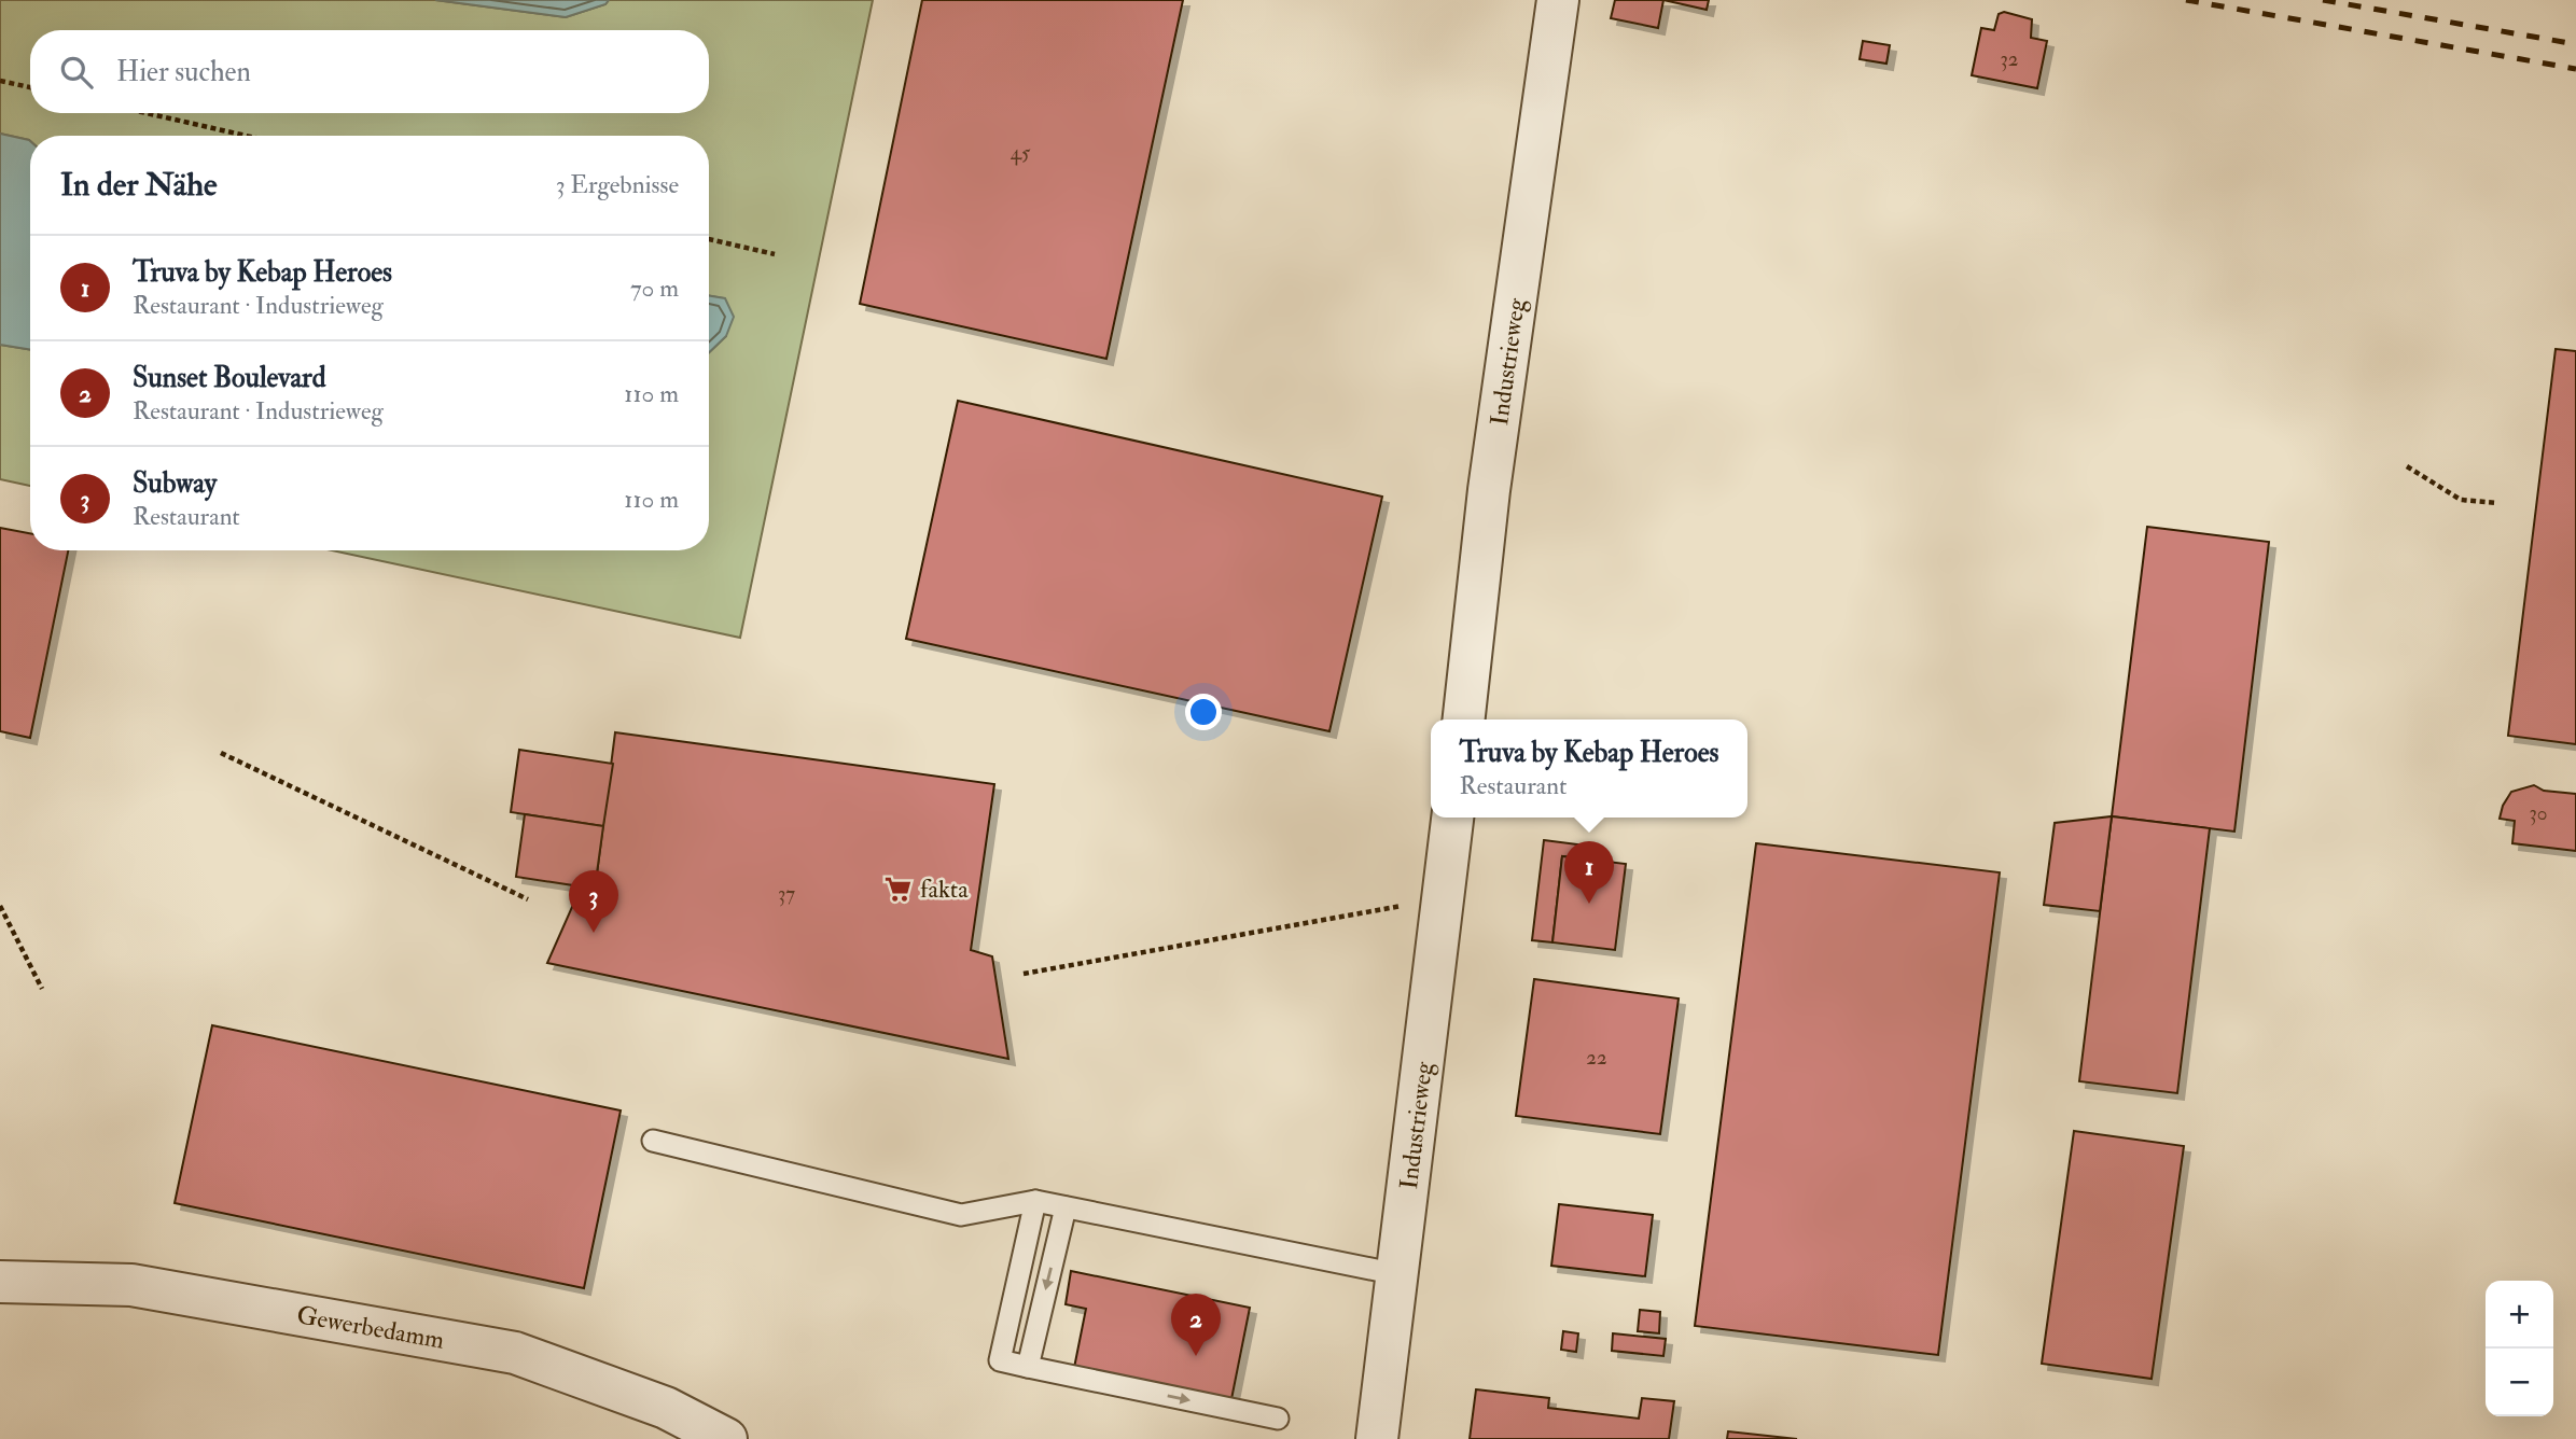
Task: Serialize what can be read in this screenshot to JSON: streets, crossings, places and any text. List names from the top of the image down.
{
  "streets": {
    "street": ["Industrieweg", "Gewerbedamm"]
  },
  "places": {
    "supermarket": ["fakta"]
  },
  "house_numbers": [
    "32",
    "45",
    "30",
    "37",
    "22"
  ],
  "page": {
    "search": "Hier suchen",
    "heading": ["In der Nähe", "3 Ergebnisse"],
    "list": [
      {
        "mark": "1",
        "name": "Truva by Kebap Heroes",
        "note": "Restaurant · Industrieweg",
        "value": "70 m"
      },
      {
        "mark": "2",
        "name": "Sunset Boulevard",
        "note": "Restaurant · Industrieweg",
        "value": "110 m"
      },
      {
        "mark": "3",
        "name": "Subway",
        "note": "Restaurant",
        "value": "110 m"
      }
    ],
    "popup": ["Truva by Kebap Heroes", "Restaurant"],
    "pins": ["1", "3", "2"],
    "map_buttons": ["+", "−"]
  }
}
